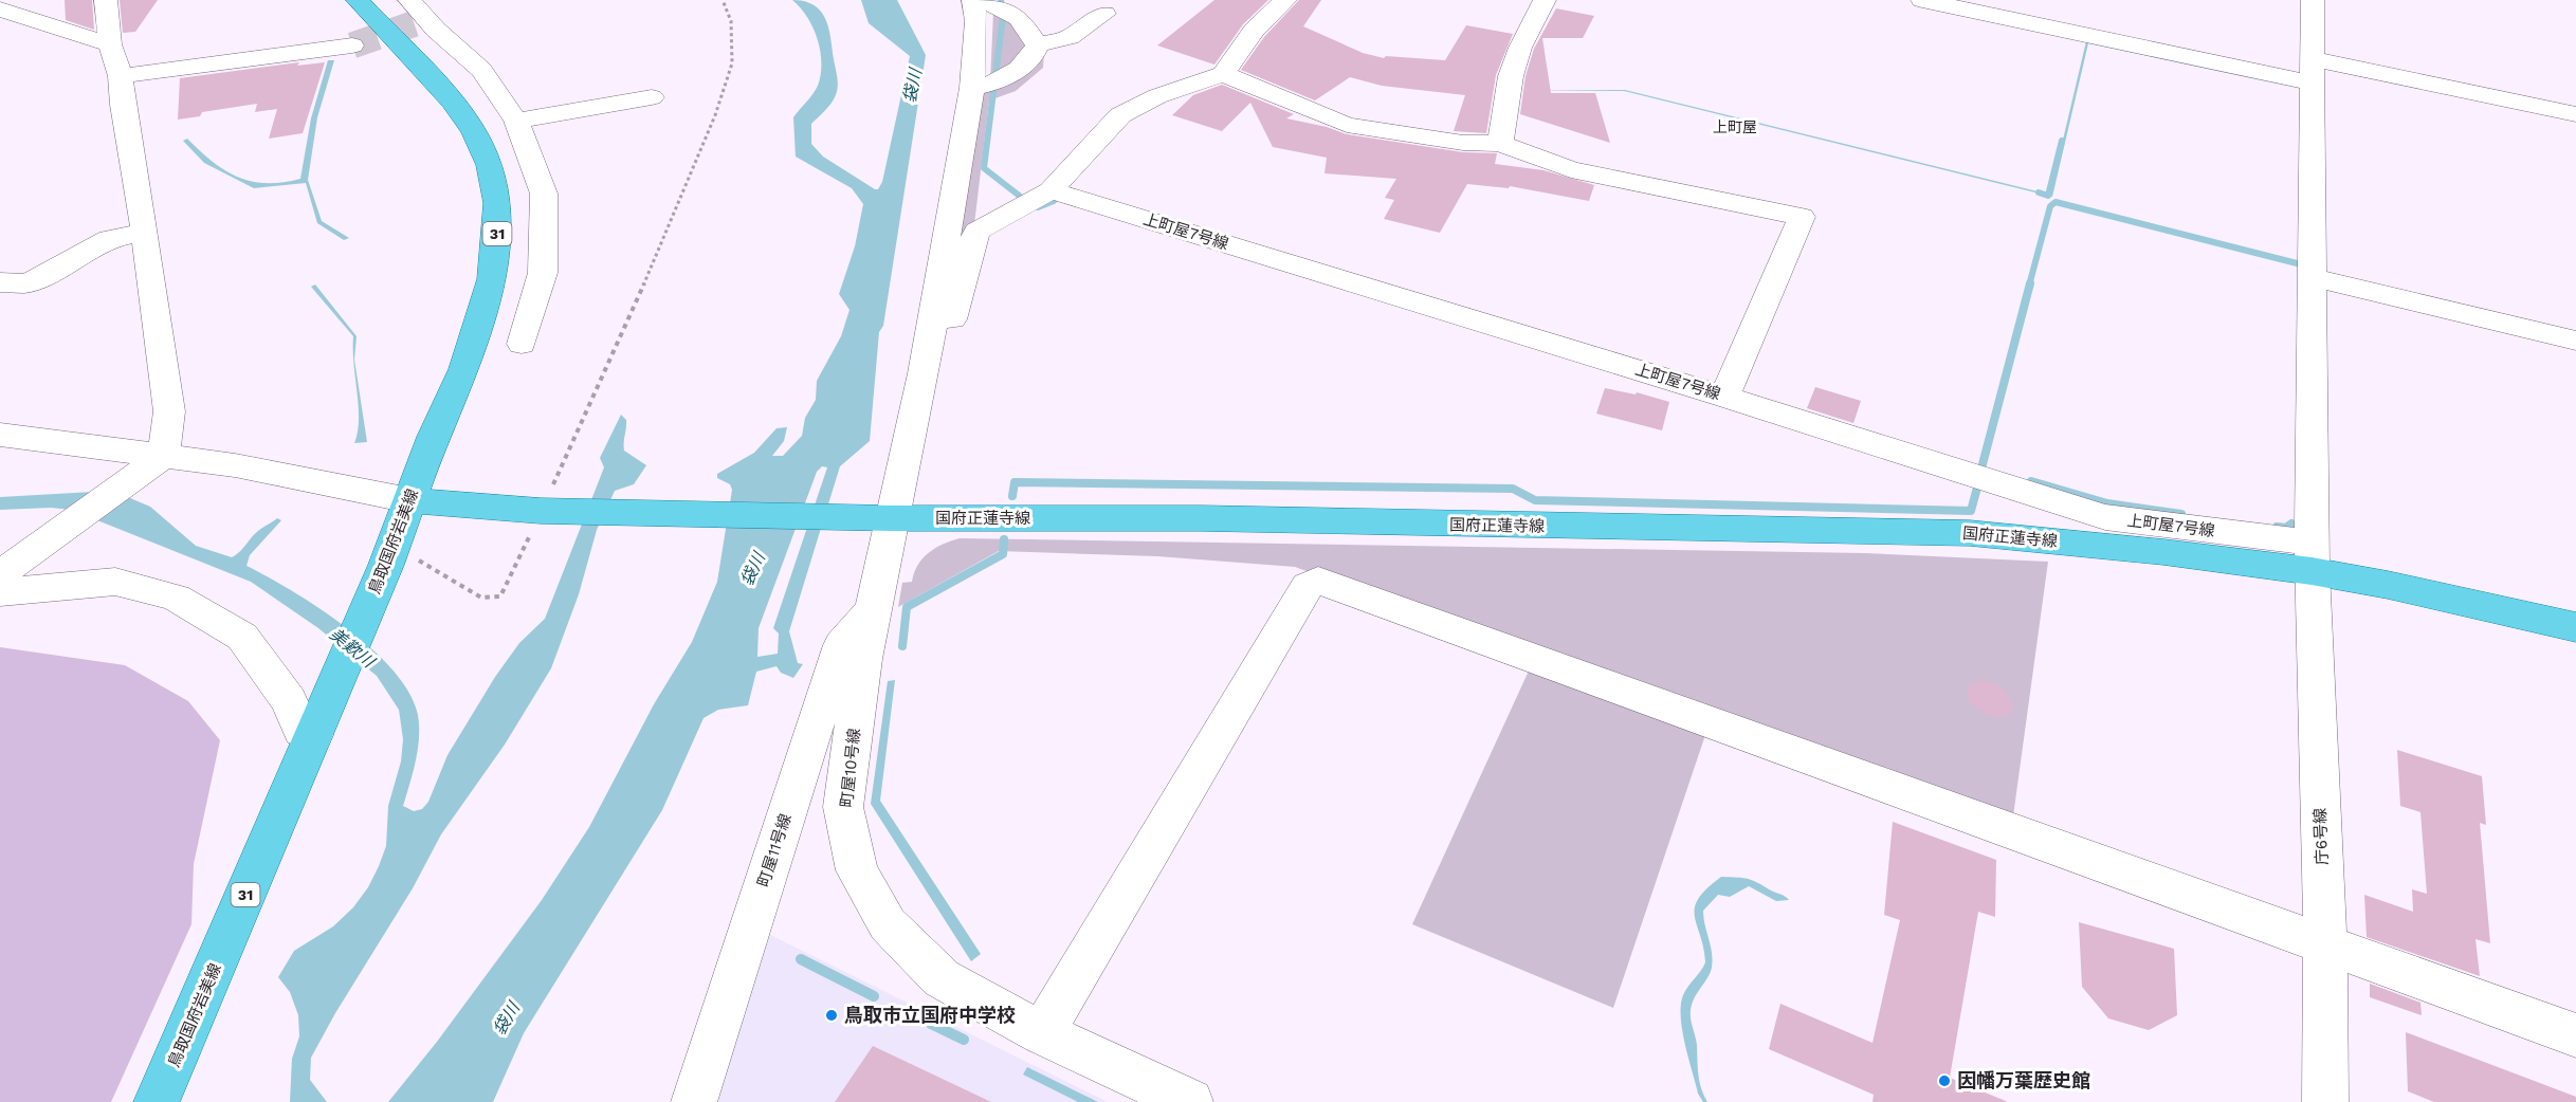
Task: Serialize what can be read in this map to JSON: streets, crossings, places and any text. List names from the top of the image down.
{
  "streets": {
    "main road": ["31", "国府正蓮寺線", "鳥取国府岩美線"],
    "street": [
      "上町屋7号線",
      "町屋10号線",
      "庁6号線",
      "町屋11号線"
    ]
  },
  "crossings": [
    ["上町屋7号線", "国府正蓮寺線"],
    ["上町屋7号線", "庁6号線"],
    ["国府正蓮寺線", "鳥取国府岩美線"],
    ["国府正蓮寺線", "町屋10号線"],
    ["国府正蓮寺線", "庁6号線"],
    ["町屋10号線", "町屋11号線"]
  ],
  "districts": ["上町屋"],
  "water": ["袋川", "美歎川"],
  "places": ["鳥取市立国府中学校", "因幡万葉歴史館"]
}
